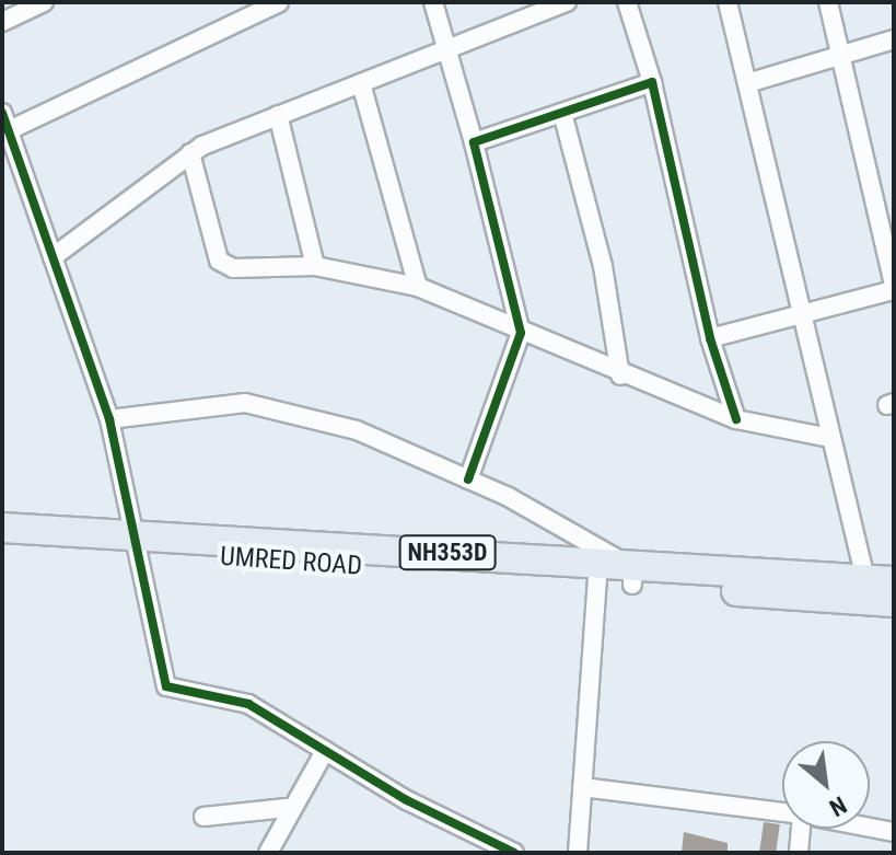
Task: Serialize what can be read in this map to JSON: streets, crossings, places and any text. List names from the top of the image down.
{
  "streets": {
    "highway": ["NH353D"]
  },
  "north": "bottom right"
}
